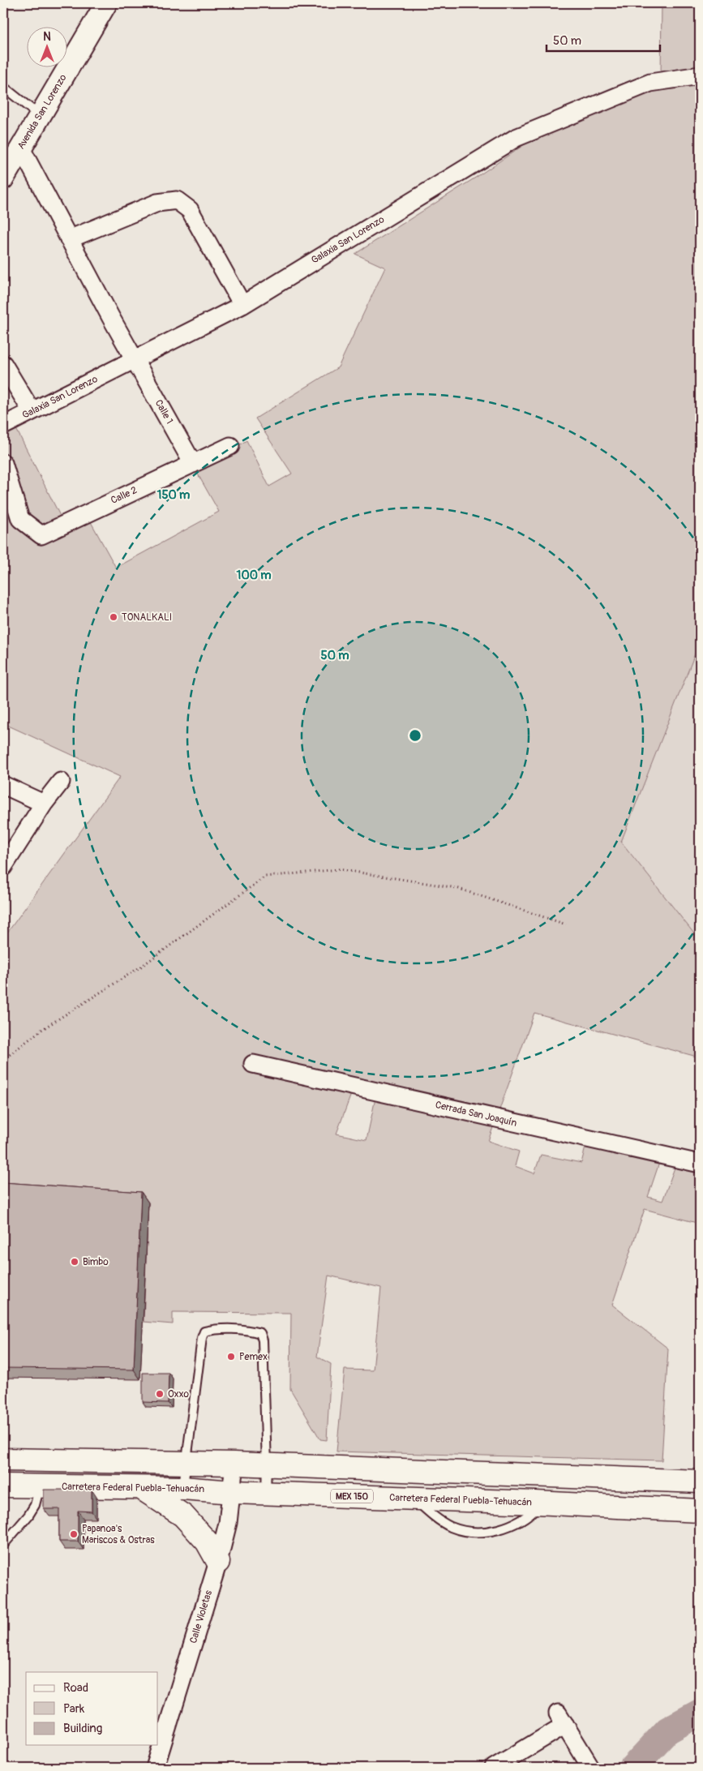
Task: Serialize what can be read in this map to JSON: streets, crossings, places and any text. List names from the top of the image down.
{
  "streets": {
    "main road": ["Carretera Federal Puebla-Tehuacán", "MEX 150"],
    "street": [
      "Avenida San Lorenzo",
      "Galaxia San Lorenzo",
      "Calle 1",
      "Calle 2",
      "Cerrada San Joaquín",
      "Calle Violetas"
    ]
  },
  "crossings": [
    ["Avenida San Lorenzo", "Calle 1"],
    ["Galaxia San Lorenzo", "Calle 1"],
    ["Calle 1", "Calle 2"],
    ["Carretera Federal Puebla-Tehuacán", "Calle Violetas"]
  ],
  "places": [
    "TONALKALI",
    "Bimbo",
    "Pemex",
    "Oxxo",
    "Papanoa's Mariscos & Ostras"
  ],
  "legend": ["Road", "Park", "Building"],
  "scale_bar": "50 m",
  "north": "top",
  "rings": ["150 m", "100 m", "50 m"]
}
